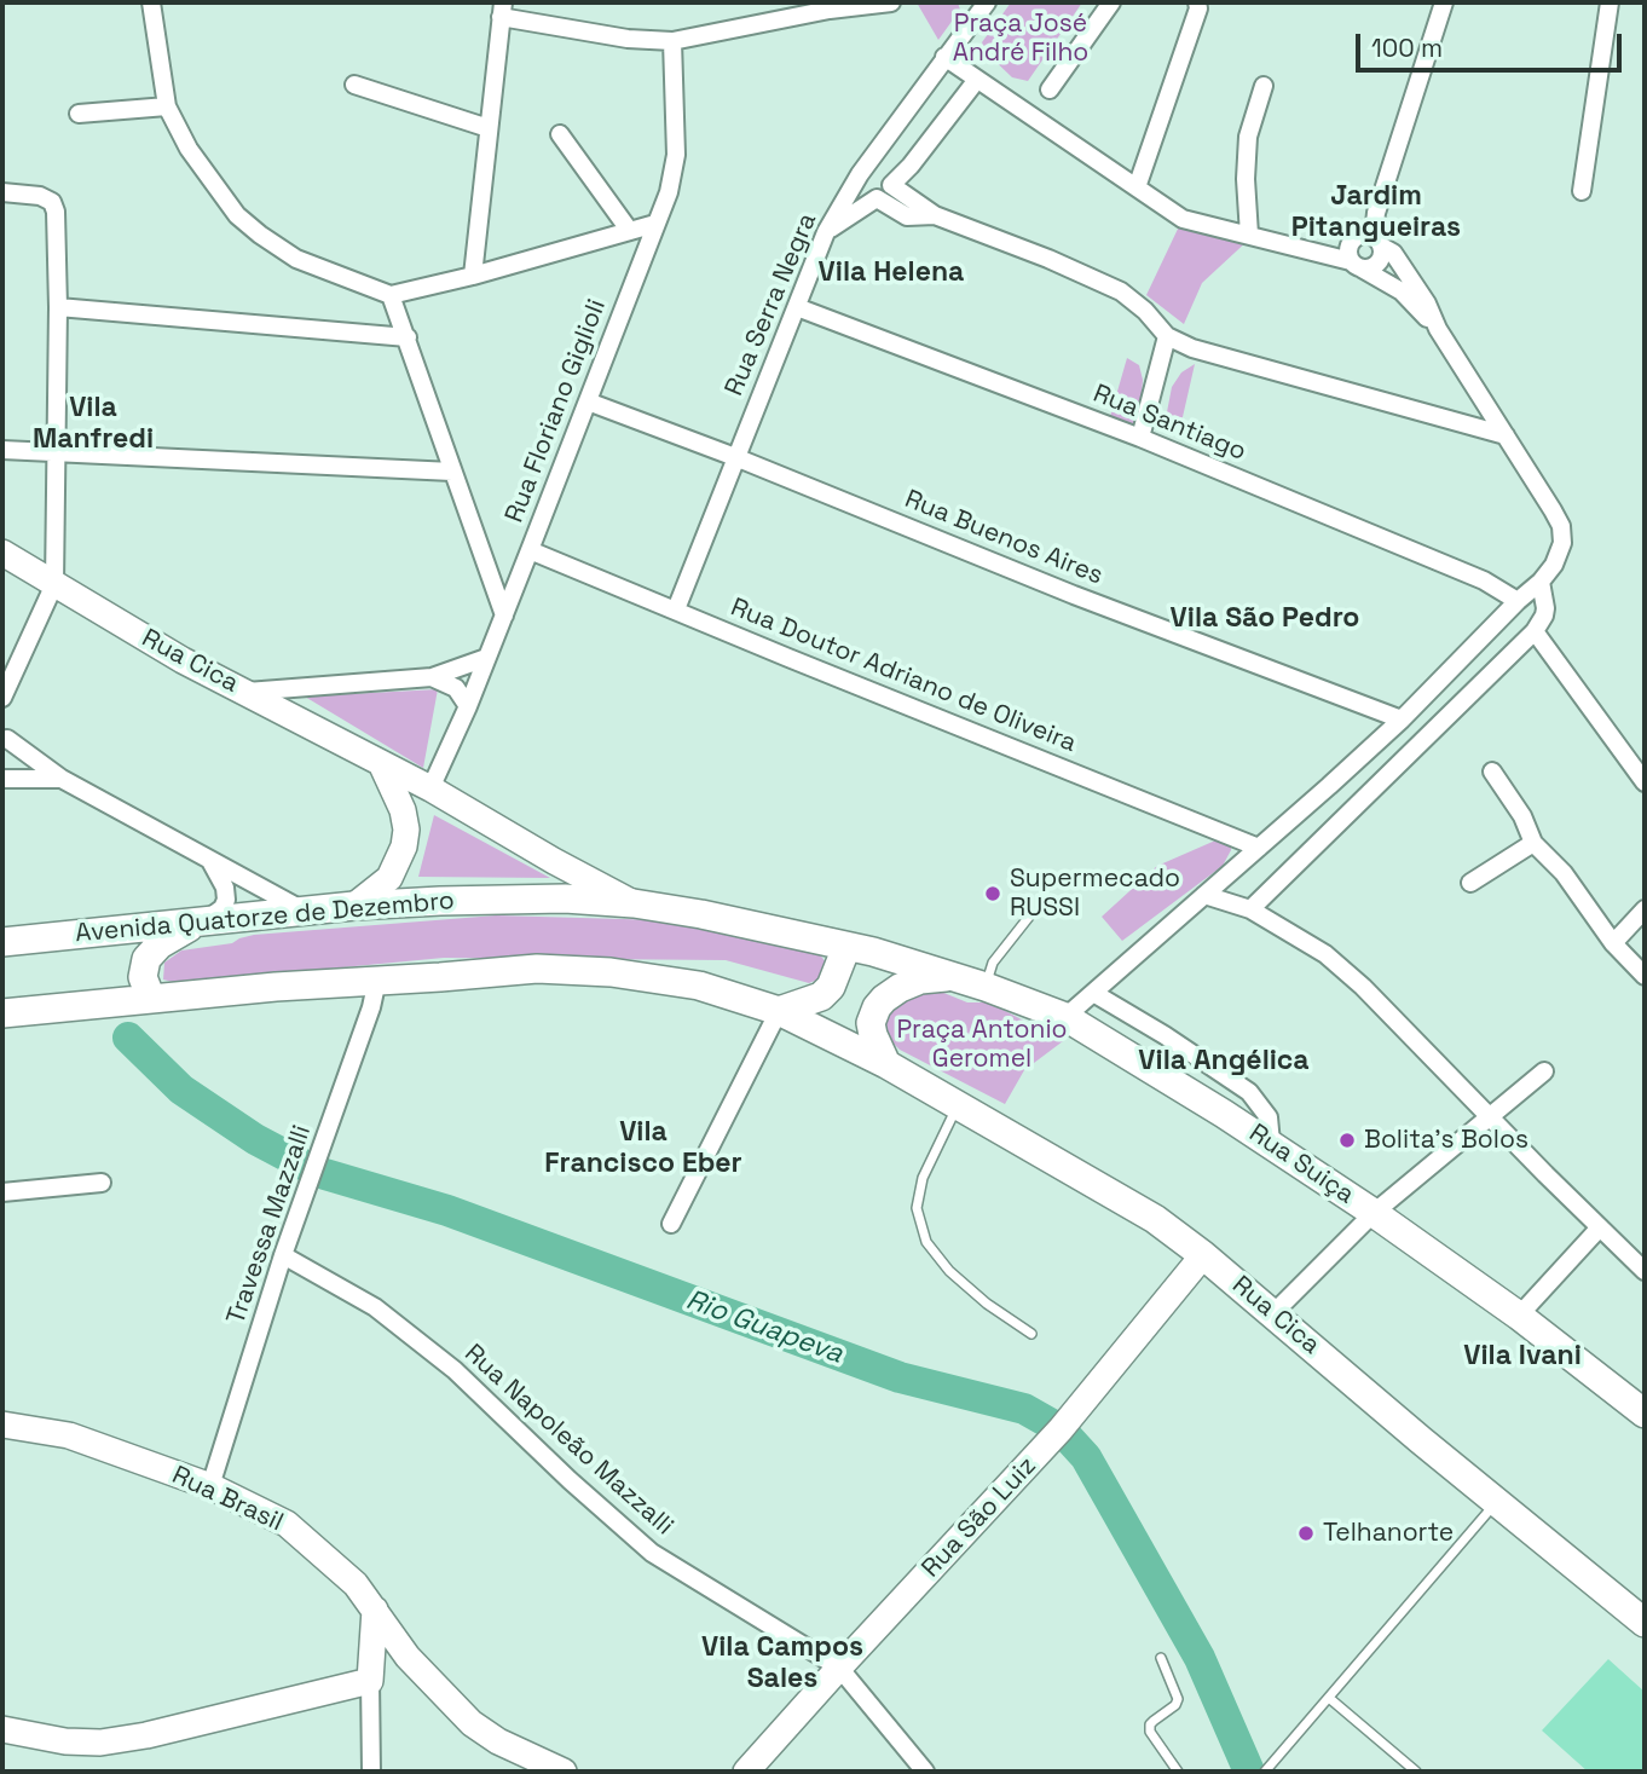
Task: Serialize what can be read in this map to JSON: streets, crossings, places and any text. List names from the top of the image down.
{
  "streets": {
    "main road": [
      "Rua Cica",
      "Avenida Quatorze de Dezembro",
      "Rua Suiça",
      "Rua Brasil",
      "Rua São Luiz"
    ],
    "street": [
      "Rua Serra Negra",
      "Rua Floriano Giglioli",
      "Rua Santiago",
      "Rua Buenos Aires",
      "Rua Doutor Adriano de Oliveira",
      "Travessa Mazzalli",
      "Rua Napoleão Mazzalli"
    ]
  },
  "crossings": [
    ["Rua Serra Negra", "Rua Santiago"],
    ["Rua Serra Negra", "Rua Buenos Aires"],
    ["Rua Serra Negra", "Rua Doutor Adriano de Oliveira"],
    ["Rua Floriano Giglioli", "Rua Buenos Aires"],
    ["Rua Floriano Giglioli", "Rua Cica"],
    ["Rua Floriano Giglioli", "Rua Doutor Adriano de Oliveira"],
    ["Rua Cica", "Avenida Quatorze de Dezembro"],
    ["Rua Cica", "Rua São Luiz"],
    ["Avenida Quatorze de Dezembro", "Rua Suiça"],
    ["Travessa Mazzalli", "Rua Napoleão Mazzalli"],
    ["Travessa Mazzalli", "Rua Brasil"],
    ["Rua Napoleão Mazzalli", "Rua São Luiz"]
  ],
  "districts": [
    "Jardim Pitangueiras",
    "Vila Helena",
    "Vila Manfredi",
    "Vila São Pedro",
    "Vila Angélica",
    "Vila Francisco Eber",
    "Vila Ivani",
    "Vila Campos Sales"
  ],
  "water": ["Rio Guapeva"],
  "parks": ["Praça José André Filho", "Praça Antonio Geromel"],
  "places": ["Supermecado RUSSI", "Bolita's Bolos", "Telhanorte"],
  "scale_bar": "100 m"
}
